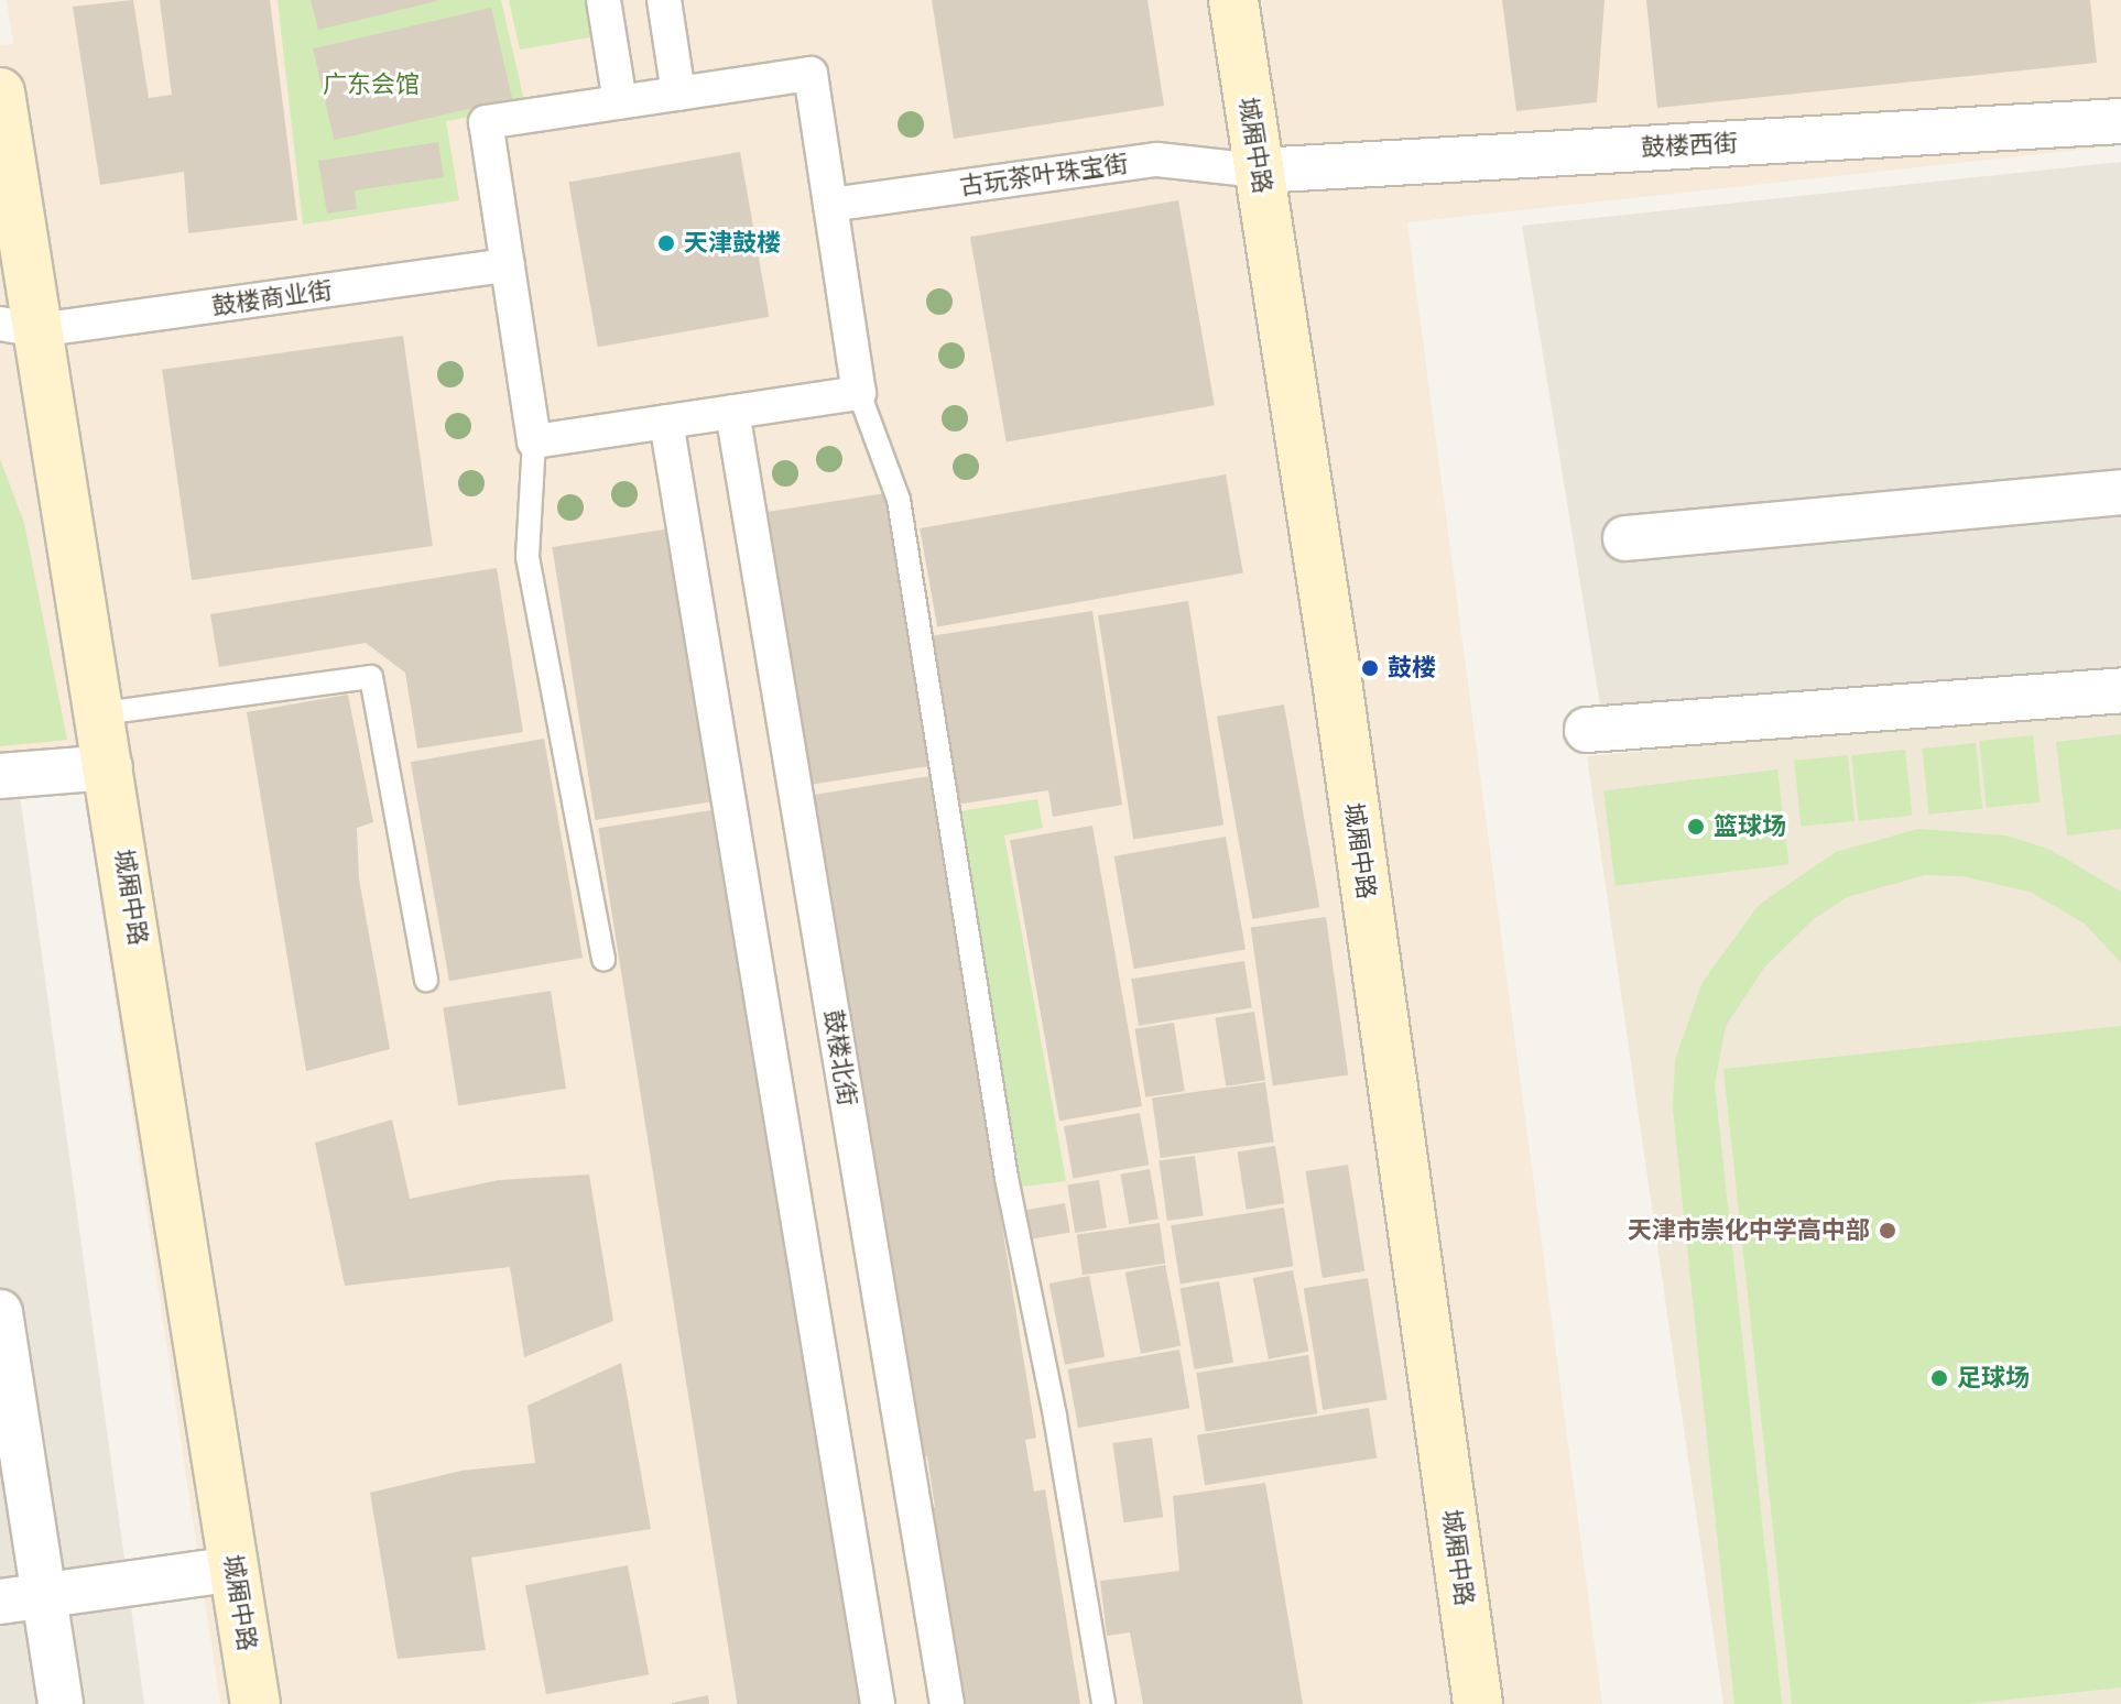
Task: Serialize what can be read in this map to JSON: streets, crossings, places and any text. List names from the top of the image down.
{
  "streets": {
    "main road": ["城厢中路"],
    "street": [
      "鼓楼西街",
      "古玩茶叶珠宝街",
      "鼓楼商业街",
      "鼓楼北街"
    ]
  },
  "crossings": [
    ["城厢中路", "鼓楼西街"],
    ["城厢中路", "古玩茶叶珠宝街"],
    ["城厢中路", "鼓楼商业街"],
    ["鼓楼西街", "古玩茶叶珠宝街"]
  ],
  "parks": ["广东会馆"],
  "places": [
    "天津鼓楼",
    "鼓楼",
    "篮球场",
    "天津市崇化中学高中部",
    "足球场"
  ]
}
